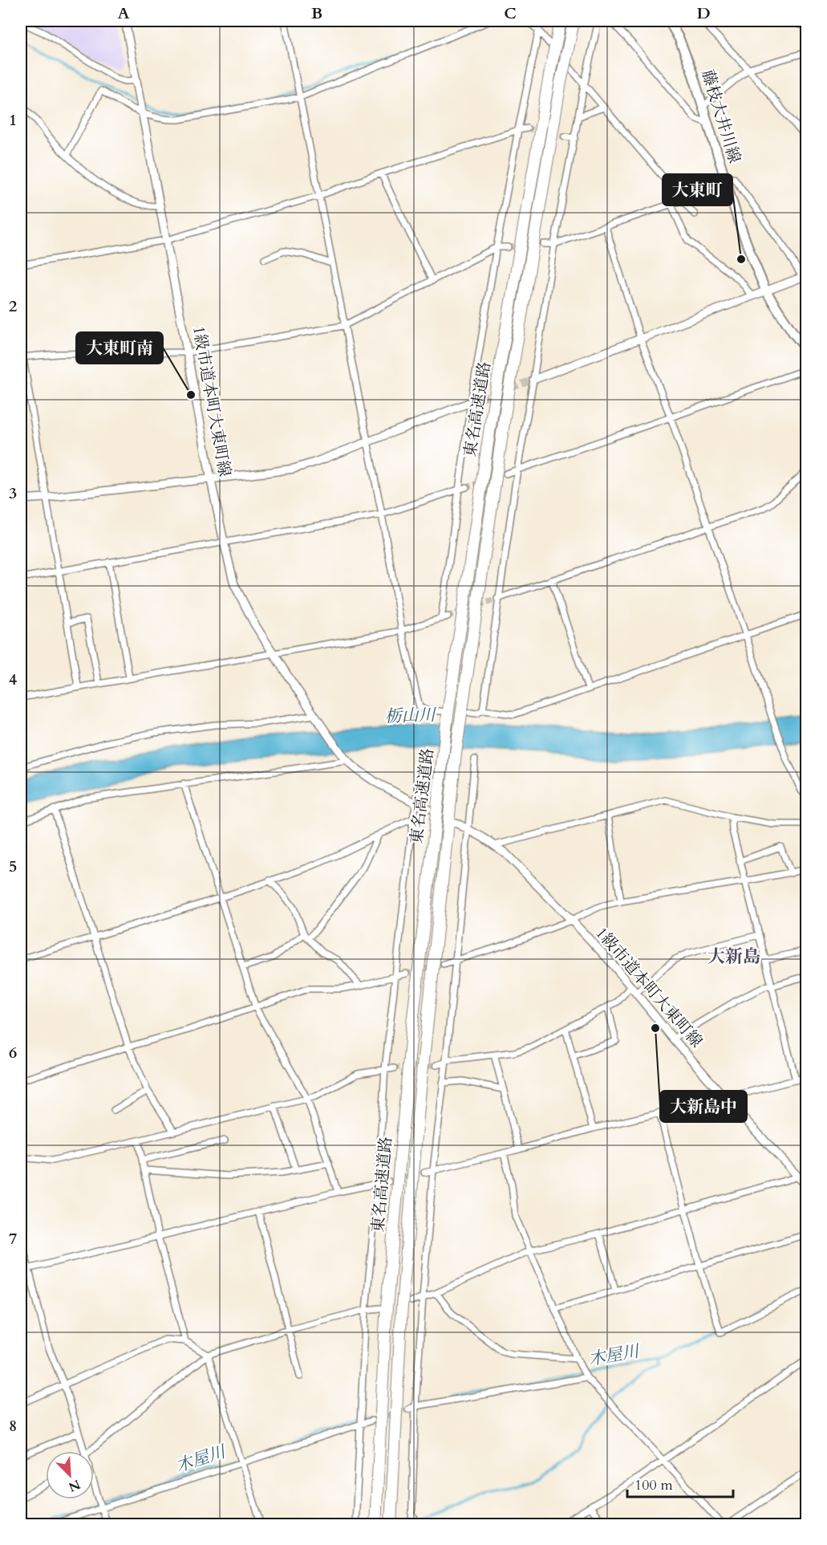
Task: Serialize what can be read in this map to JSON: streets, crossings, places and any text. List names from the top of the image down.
{
  "streets": {
    "highway": ["東名高速道路"],
    "main road": ["藤枝大井川線"],
    "street": ["1級市道本町大東町線"]
  },
  "districts": ["大新島"],
  "water": ["栃山川", "木屋川"],
  "places": ["大東町", "大東町南", "大新島中"],
  "scale_bar": "100 m",
  "north": "bottom right",
  "grid": {
    "columns": [
      "A",
      "B",
      "C",
      "D"
    ],
    "rows": [
      "1",
      "2",
      "3",
      "4",
      "5",
      "6",
      "7",
      "8"
    ]
  }
}
